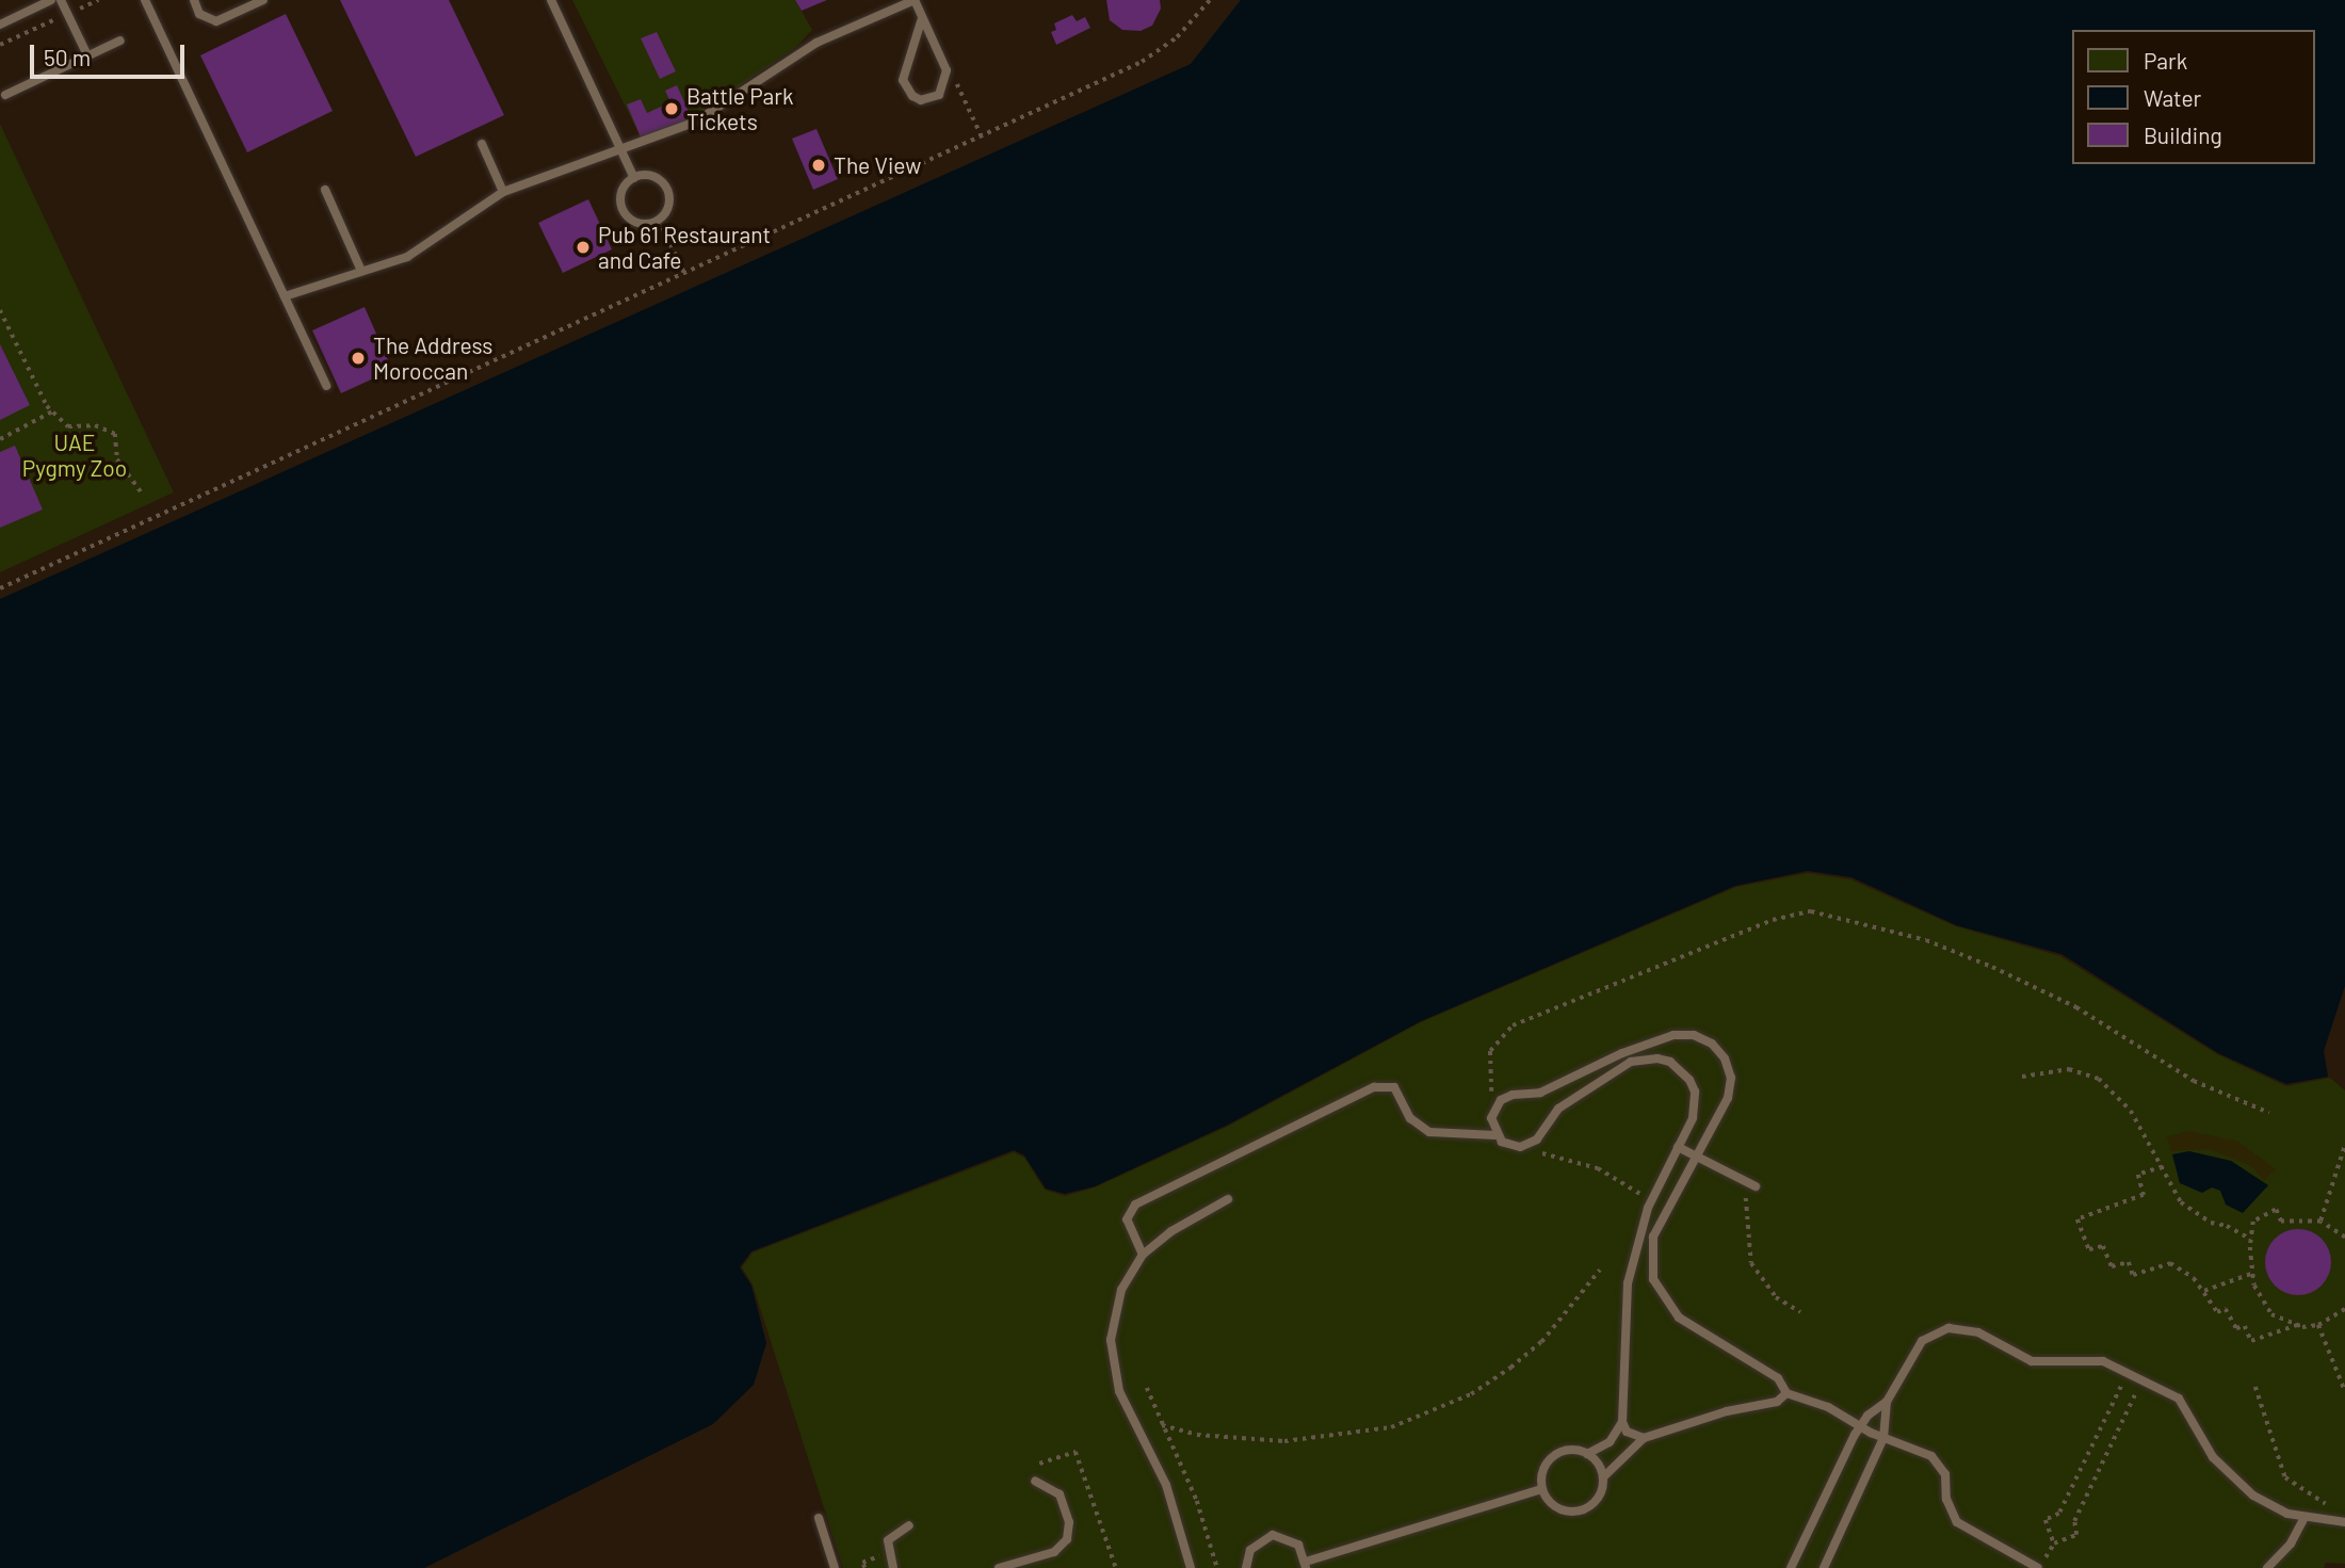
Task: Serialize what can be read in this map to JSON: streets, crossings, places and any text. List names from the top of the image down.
{
  "parks": ["UAE Pygmy Zoo"],
  "places": [
    "Battle Park Tickets",
    "The View",
    "Pub 61 Restaurant and Cafe",
    "The Address Moroccan"
  ],
  "legend": ["Park", "Water", "Building"],
  "scale_bar": "50 m"
}
